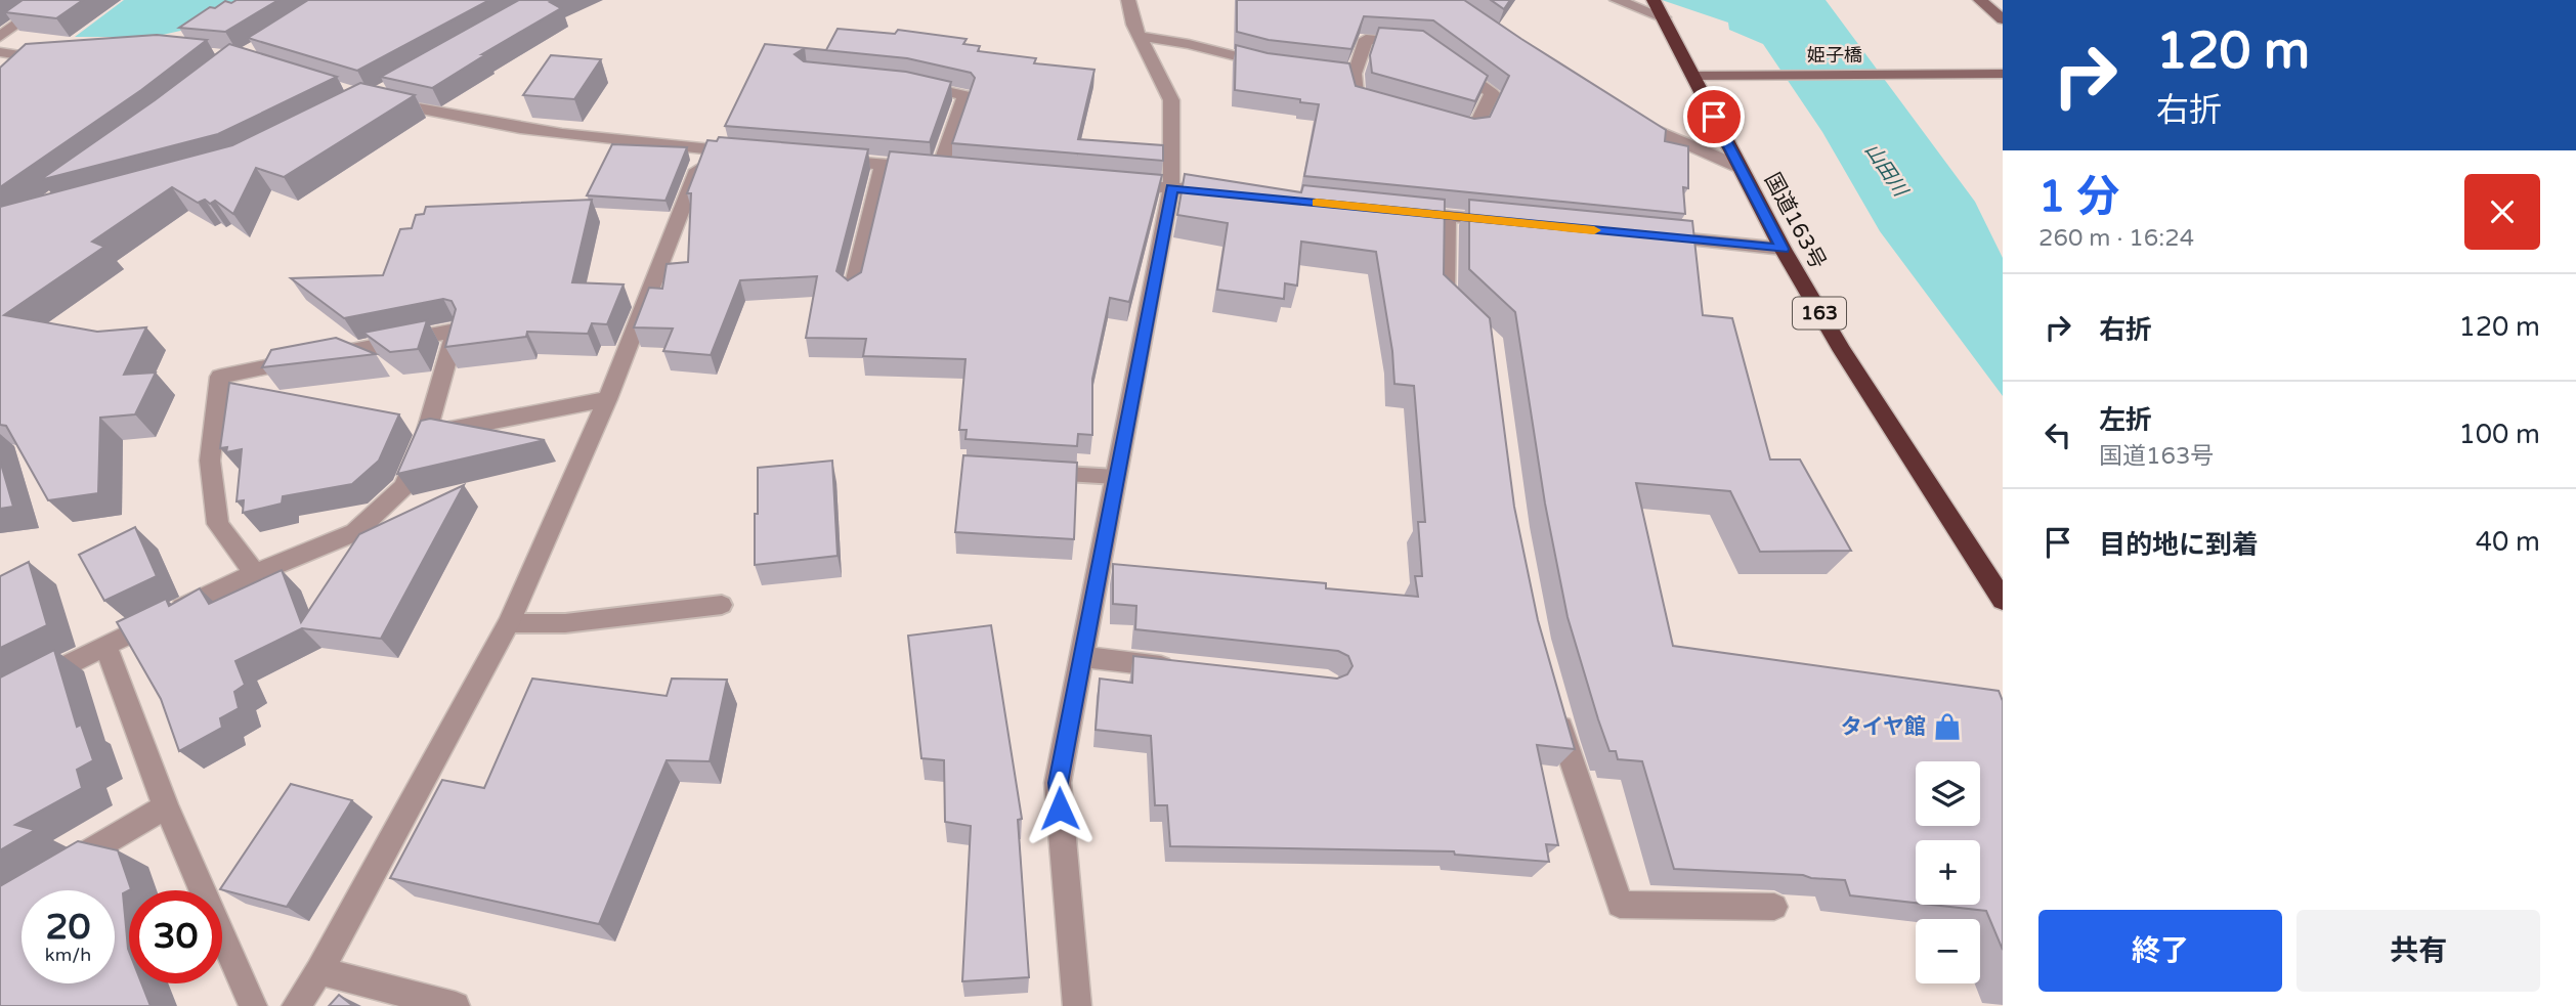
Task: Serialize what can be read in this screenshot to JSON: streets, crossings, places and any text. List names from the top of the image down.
{
  "streets": {
    "highway": ["国道163号", "163"],
    "street": ["姫子橋"]
  },
  "crossings": [
    ["姫子橋", "国道163号"]
  ],
  "water": ["山田川"],
  "places": {
    "shop": ["タイヤ館"]
  },
  "page": {
    "turn": ["120 m", "右折"],
    "heading": ["1 分", "260 m · 16:24"],
    "list": [
      {
        "name": "右折",
        "value": "120 m"
      },
      {
        "name": "左折",
        "note": "国道163号",
        "value": "100 m"
      },
      {
        "name": "目的地に到着",
        "value": "40 m"
      }
    ],
    "map_buttons": ["+", "−"],
    "speed": "20 km/h",
    "limit": "30",
    "buttons": ["終了", "共有"]
  }
}
